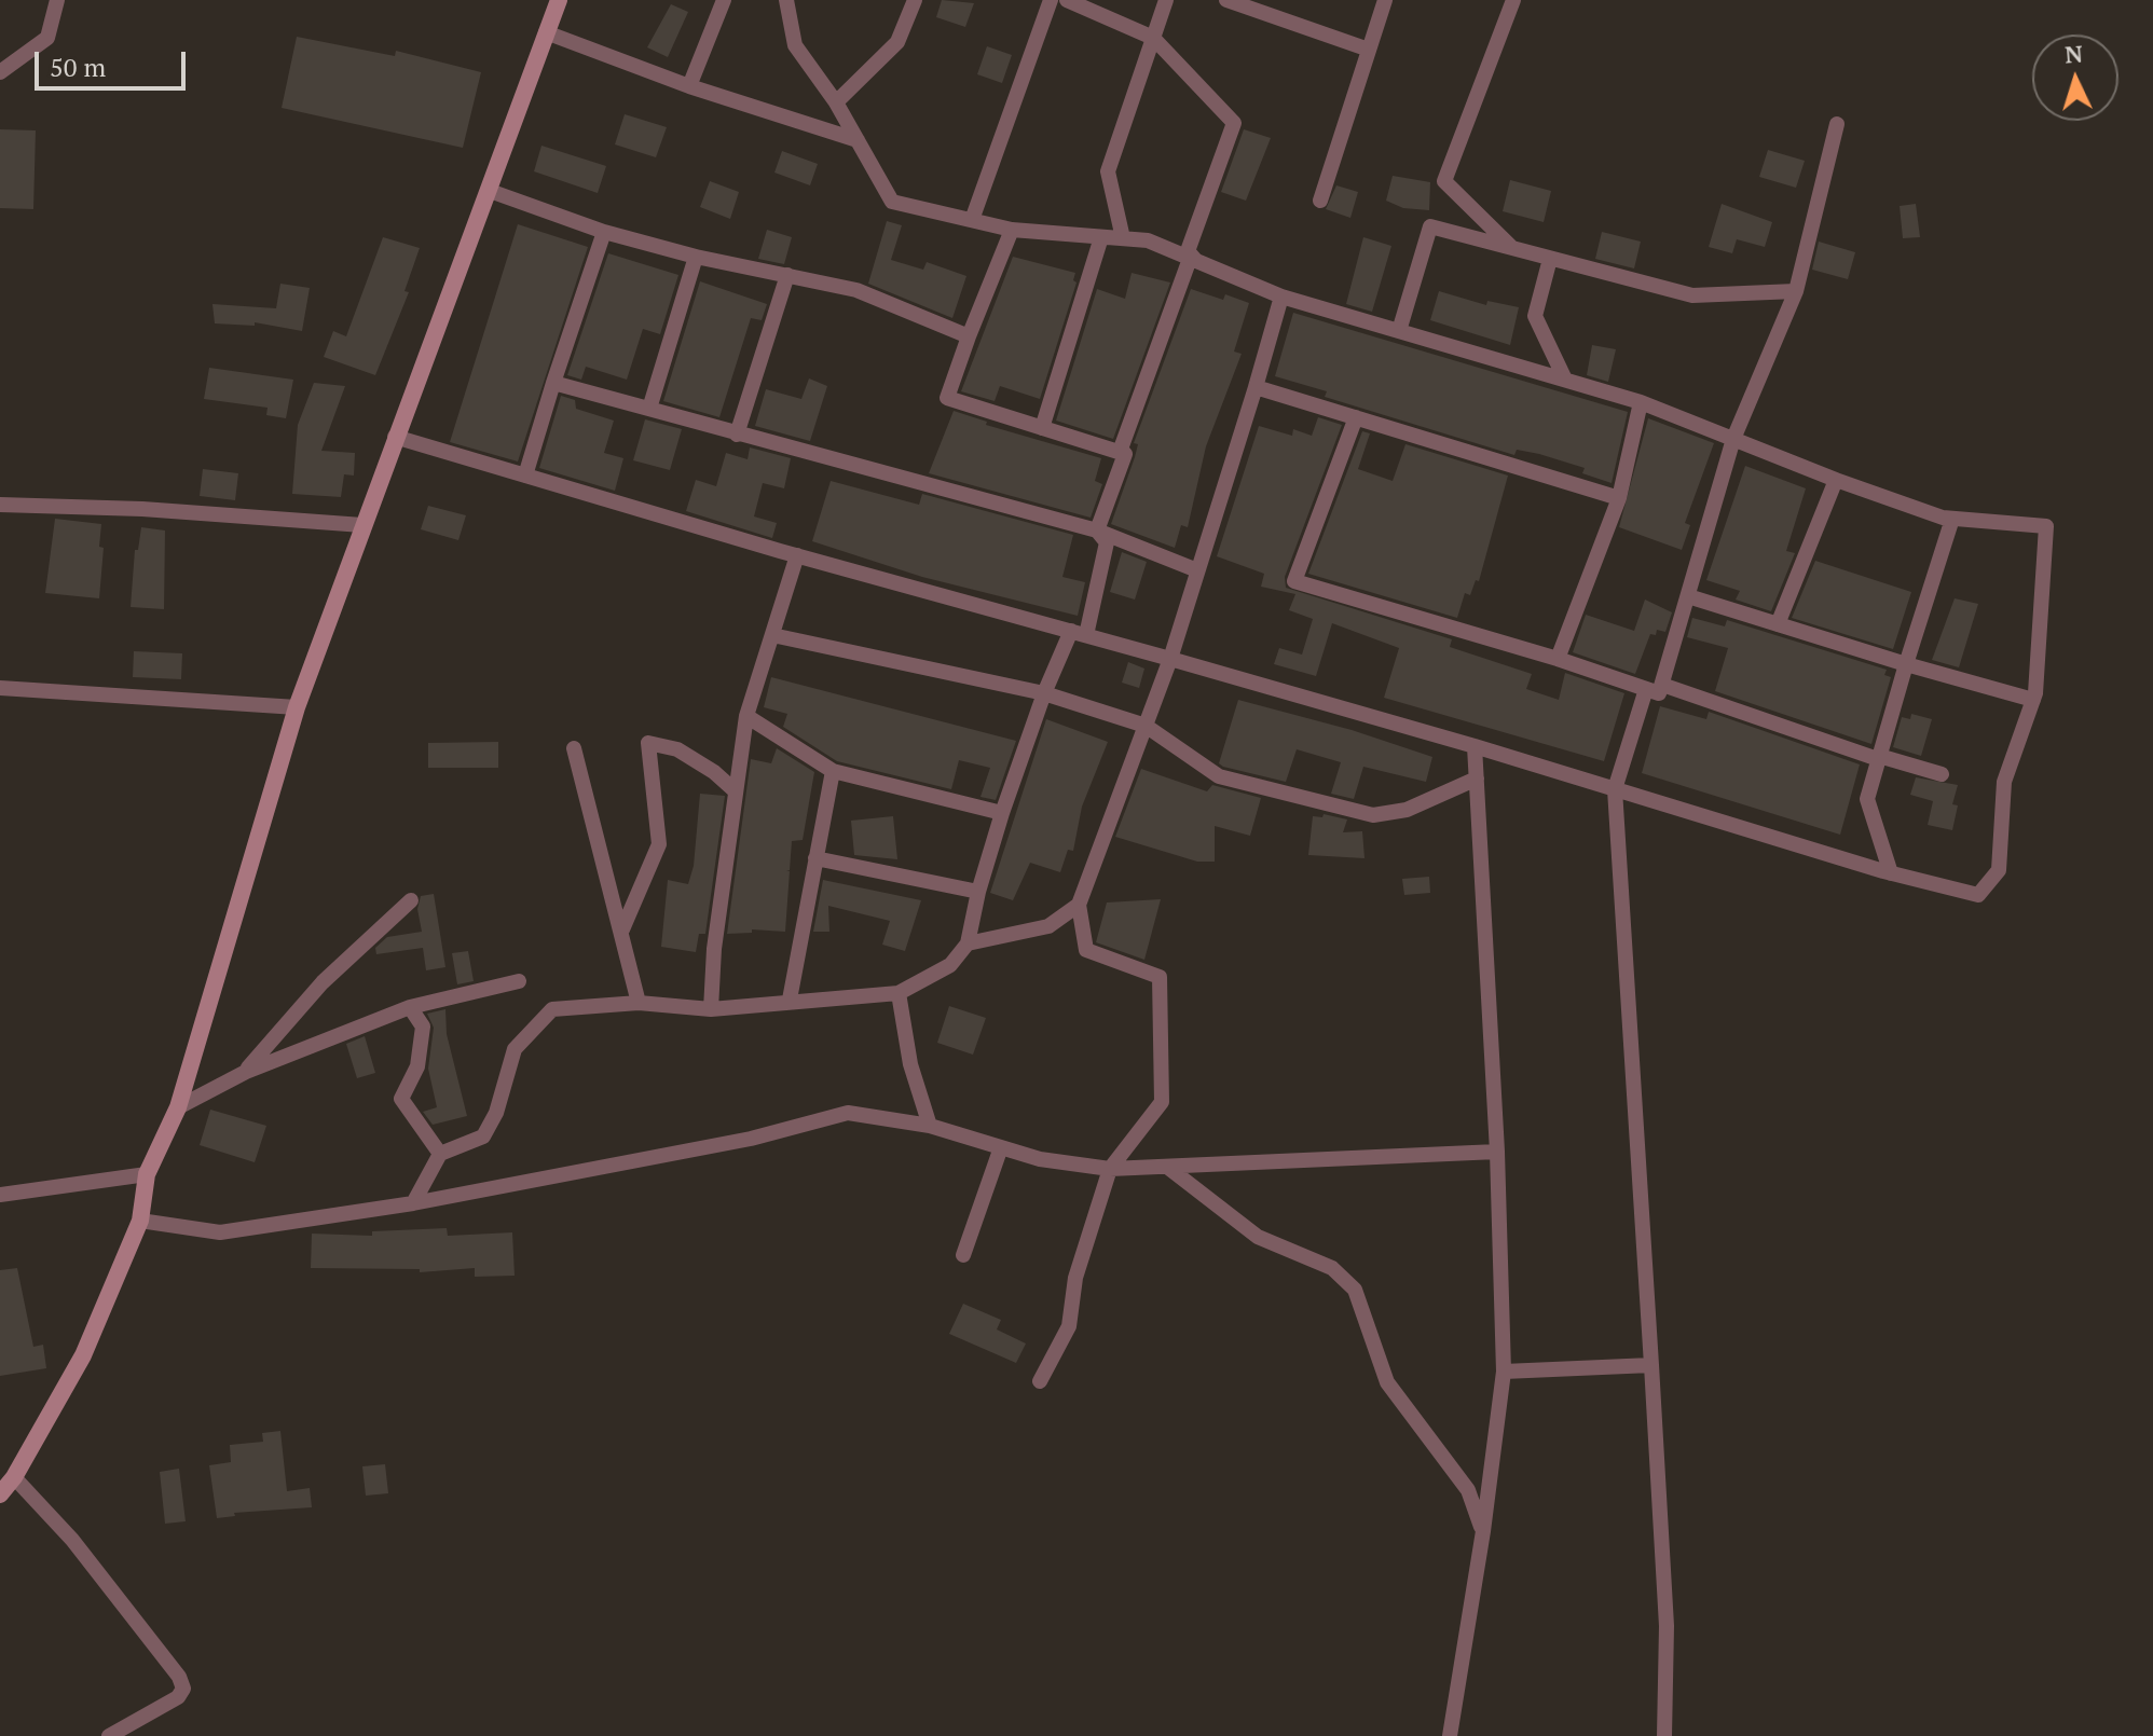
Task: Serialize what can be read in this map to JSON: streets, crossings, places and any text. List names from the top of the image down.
{
  "scale_bar": "50 m",
  "north": "top"
}
